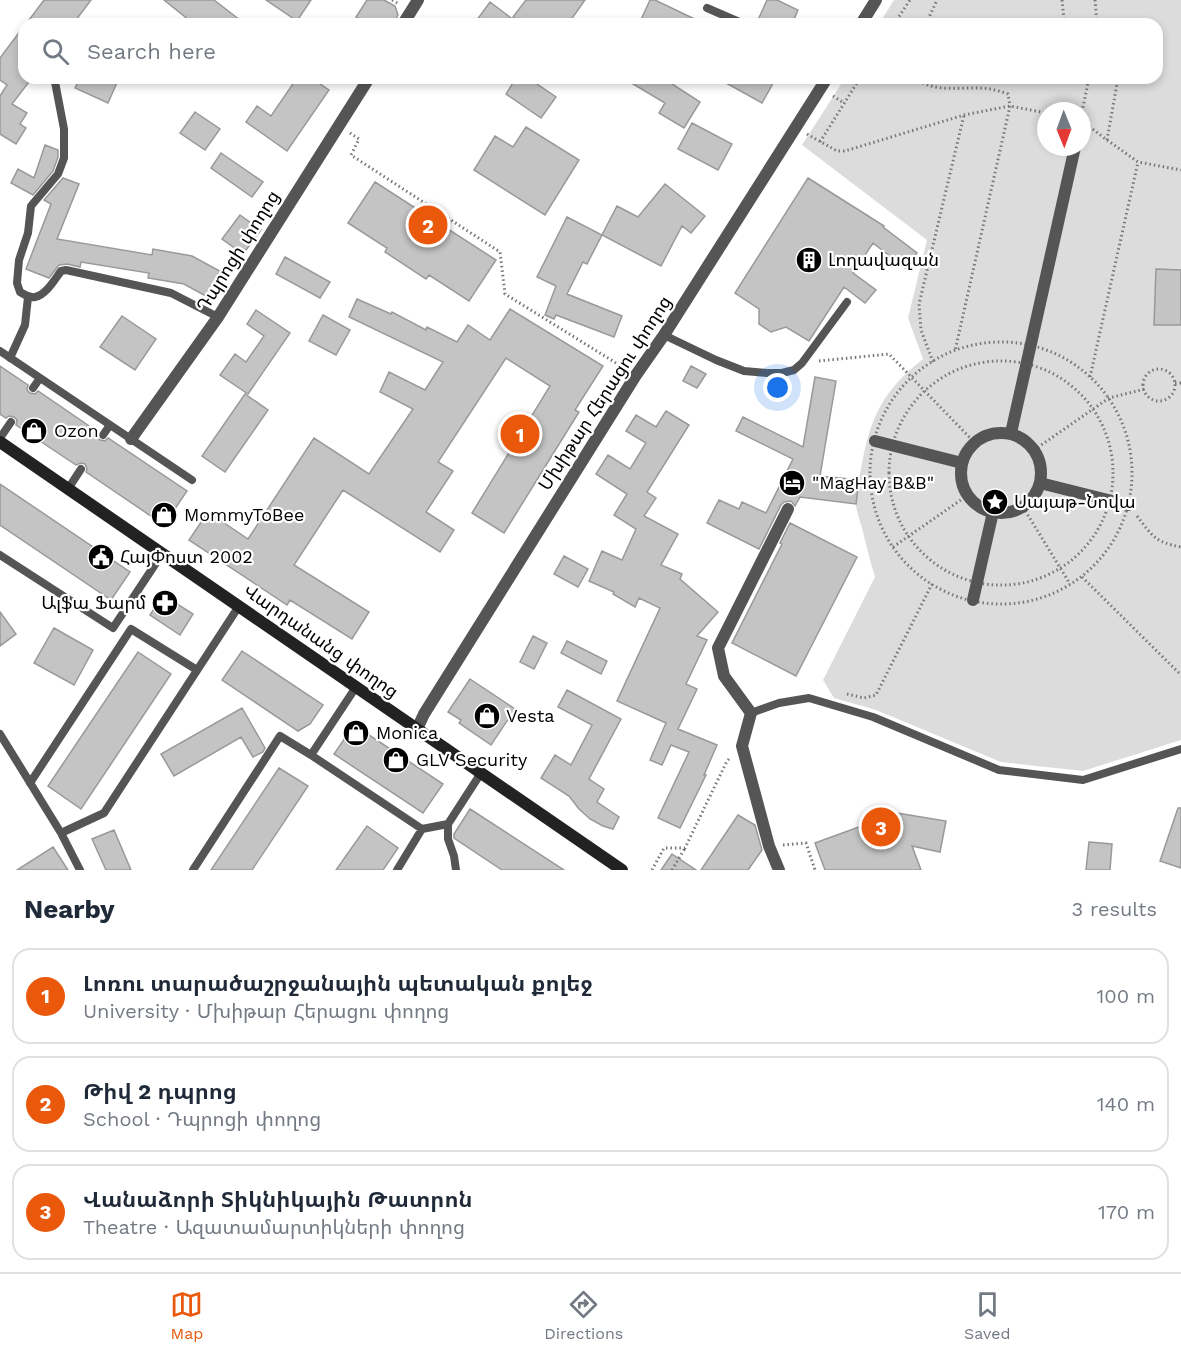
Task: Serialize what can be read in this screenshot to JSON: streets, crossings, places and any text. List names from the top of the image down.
{
  "streets": {
    "street": ["Դպրոցի փողոց", "Մխիթար Հերացու փողոց", "Վարդանանց փողոց"]
  },
  "crossings": [
    ["Մխիթար Հերացու փողոց", "Վարդանանց փողոց"]
  ],
  "places": {
    "building": ["Լողավազան"],
    "shop": [
      "Ozon",
      "MommyToBee",
      "Vesta",
      "Monica",
      "GLV Security"
    ],
    "hotel": ["\"MagHay B&B\""],
    "place": ["Սայաթ-Նովա"],
    "public building": ["ՀայՓոստ 2002"],
    "pharmacy": ["Ալֆա Ֆարմ"]
  },
  "north": "bottom",
  "page": {
    "search": "Search here",
    "pins": ["2", "1", "3"],
    "heading": ["Nearby", "3 results"],
    "list": [
      {
        "mark": "1",
        "name": "Լոռու տարածաշրջանային պետական քոլեջ",
        "note": "University · Մխիթար Հերացու փողոց",
        "value": "100 m"
      },
      {
        "mark": "2",
        "name": "Թիվ 2 դպրոց",
        "note": "School · Դպրոցի փողոց",
        "value": "140 m"
      },
      {
        "mark": "3",
        "name": "Վանաձորի Տիկնիկային Թատրոն",
        "note": "Theatre · Ազատամարտիկների փողոց",
        "value": "170 m"
      }
    ],
    "nav": ["Map", "Directions", "Saved"]
  }
}
